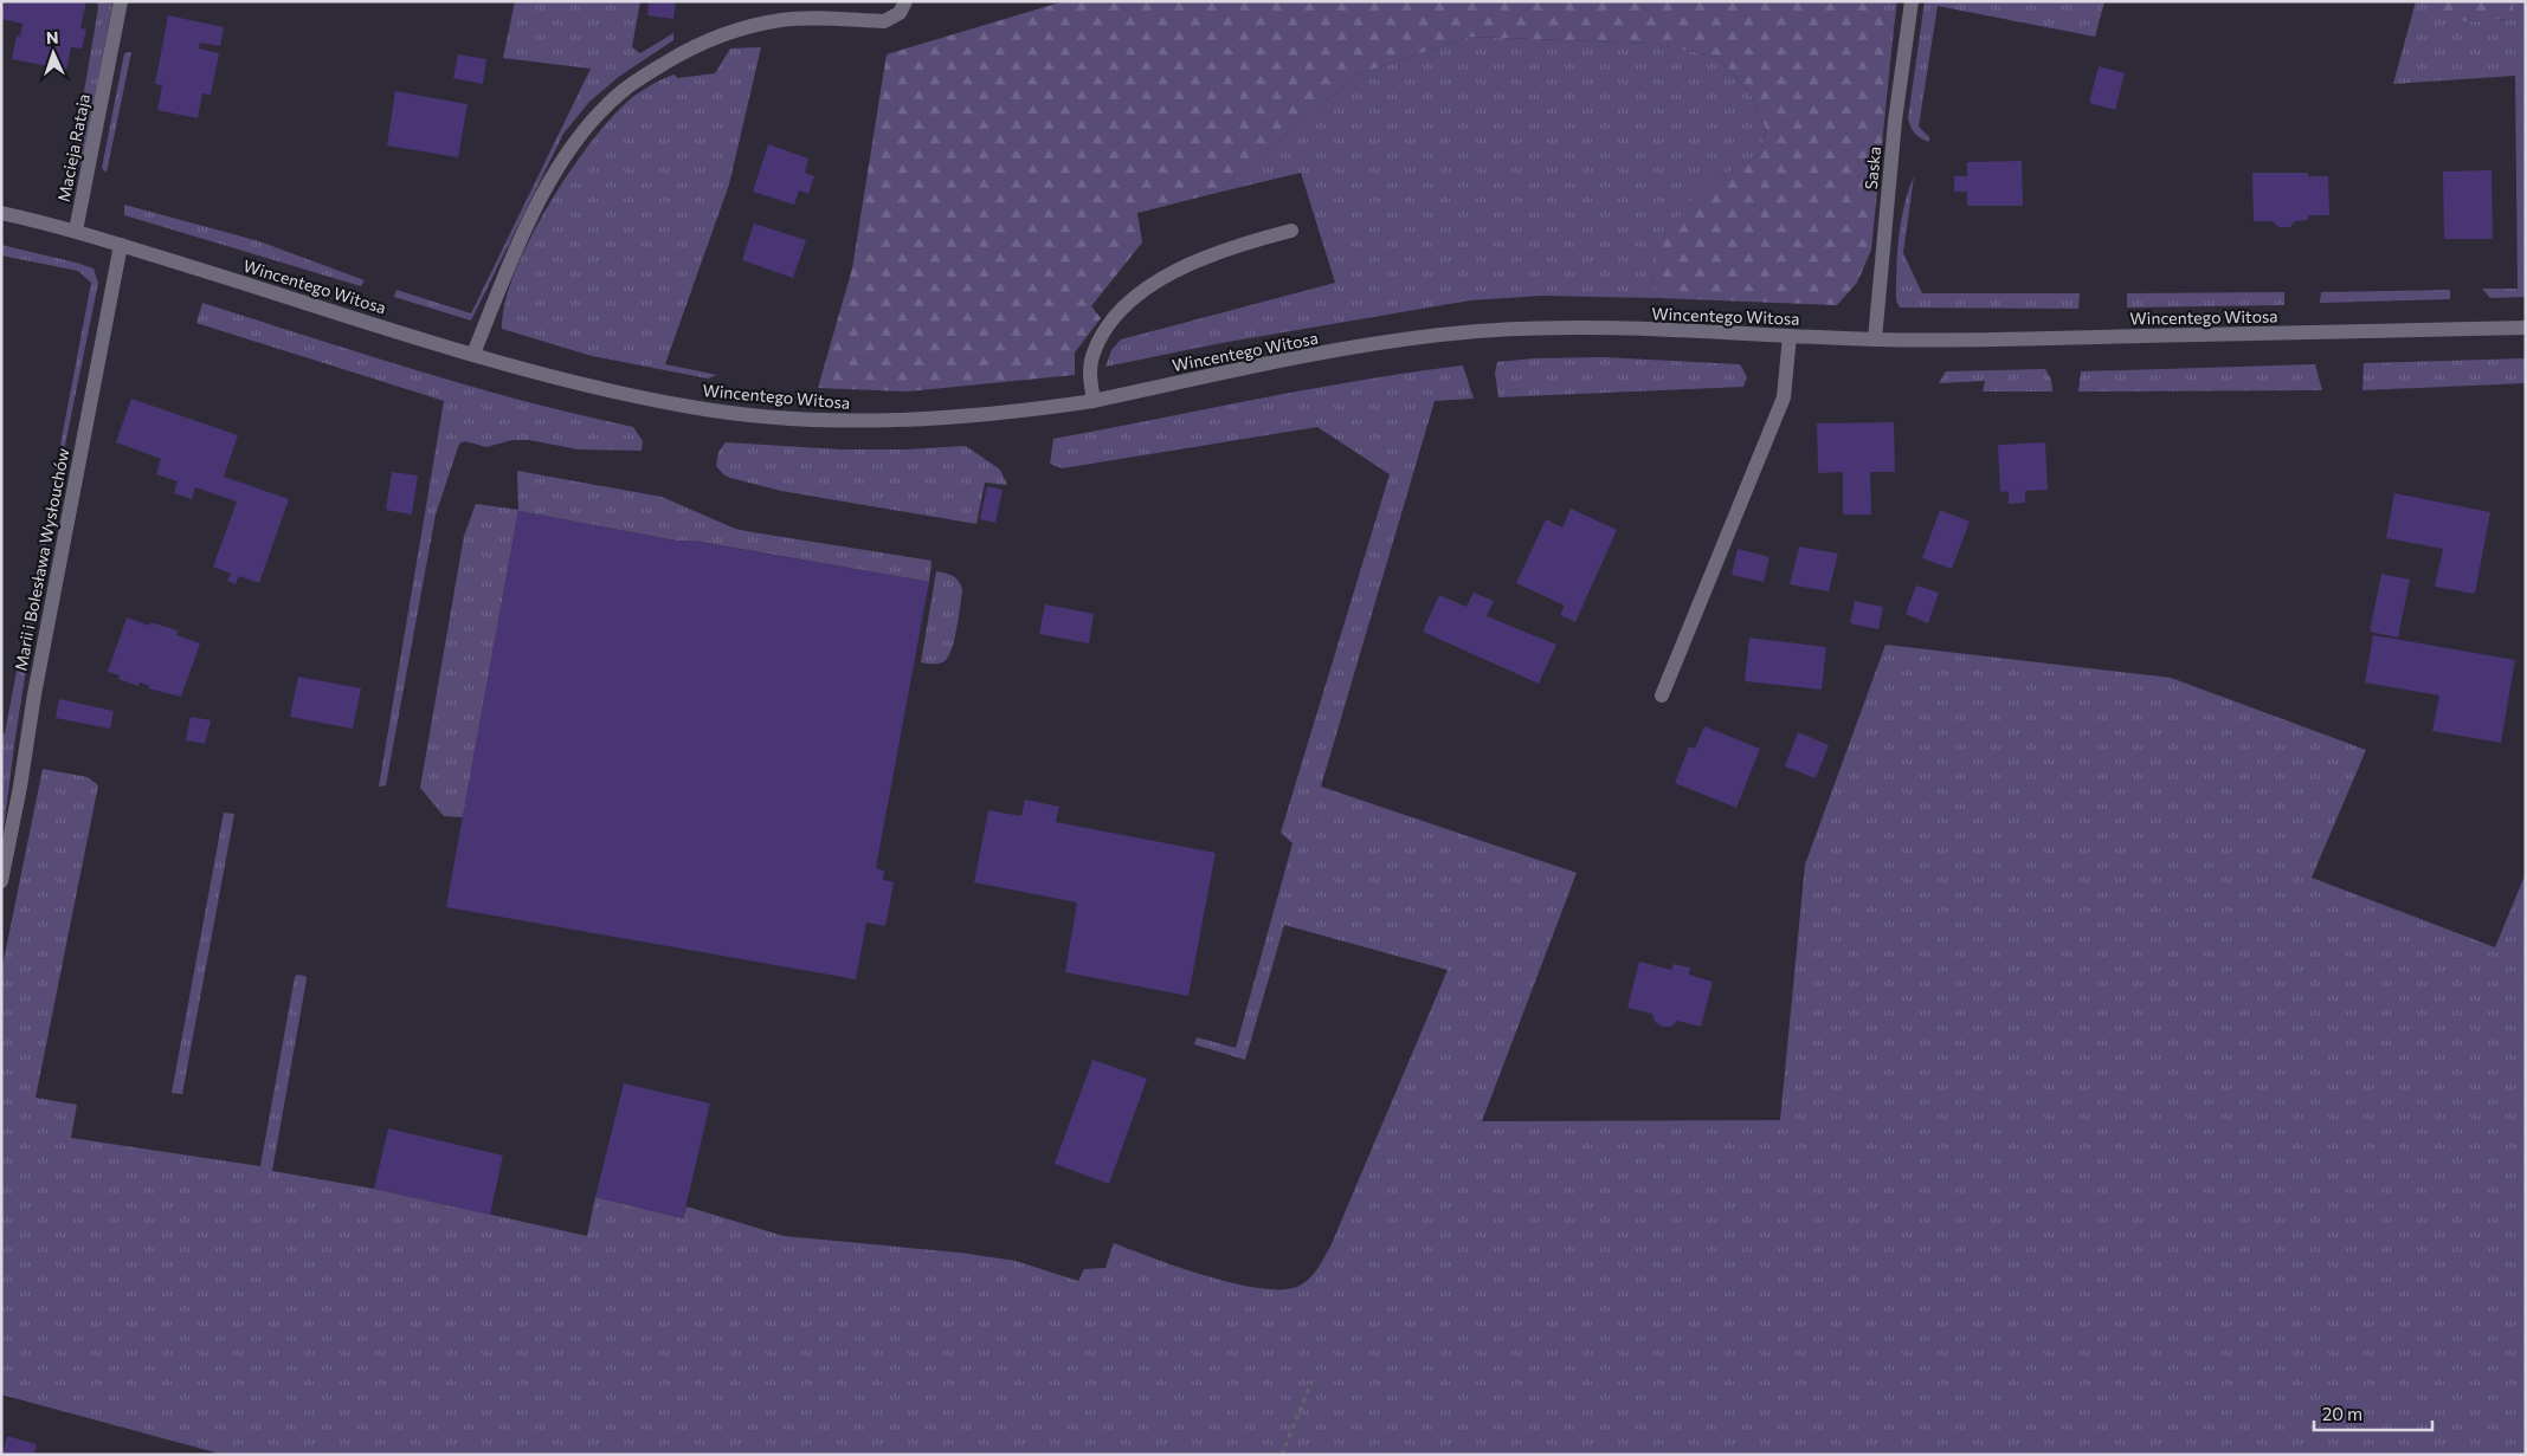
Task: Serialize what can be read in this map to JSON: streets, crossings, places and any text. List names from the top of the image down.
{
  "streets": {
    "street": [
      "Macieja Rataja",
      "Saska",
      "Wincentego Witosa",
      "Marii i Bolesława Wysłouchów"
    ]
  },
  "crossings": [
    ["Macieja Rataja", "Wincentego Witosa"],
    ["Saska", "Wincentego Witosa"],
    ["Wincentego Witosa", "Marii i Bolesława Wysłouchów"]
  ],
  "scale_bar": "20 m",
  "north": "top"
}
